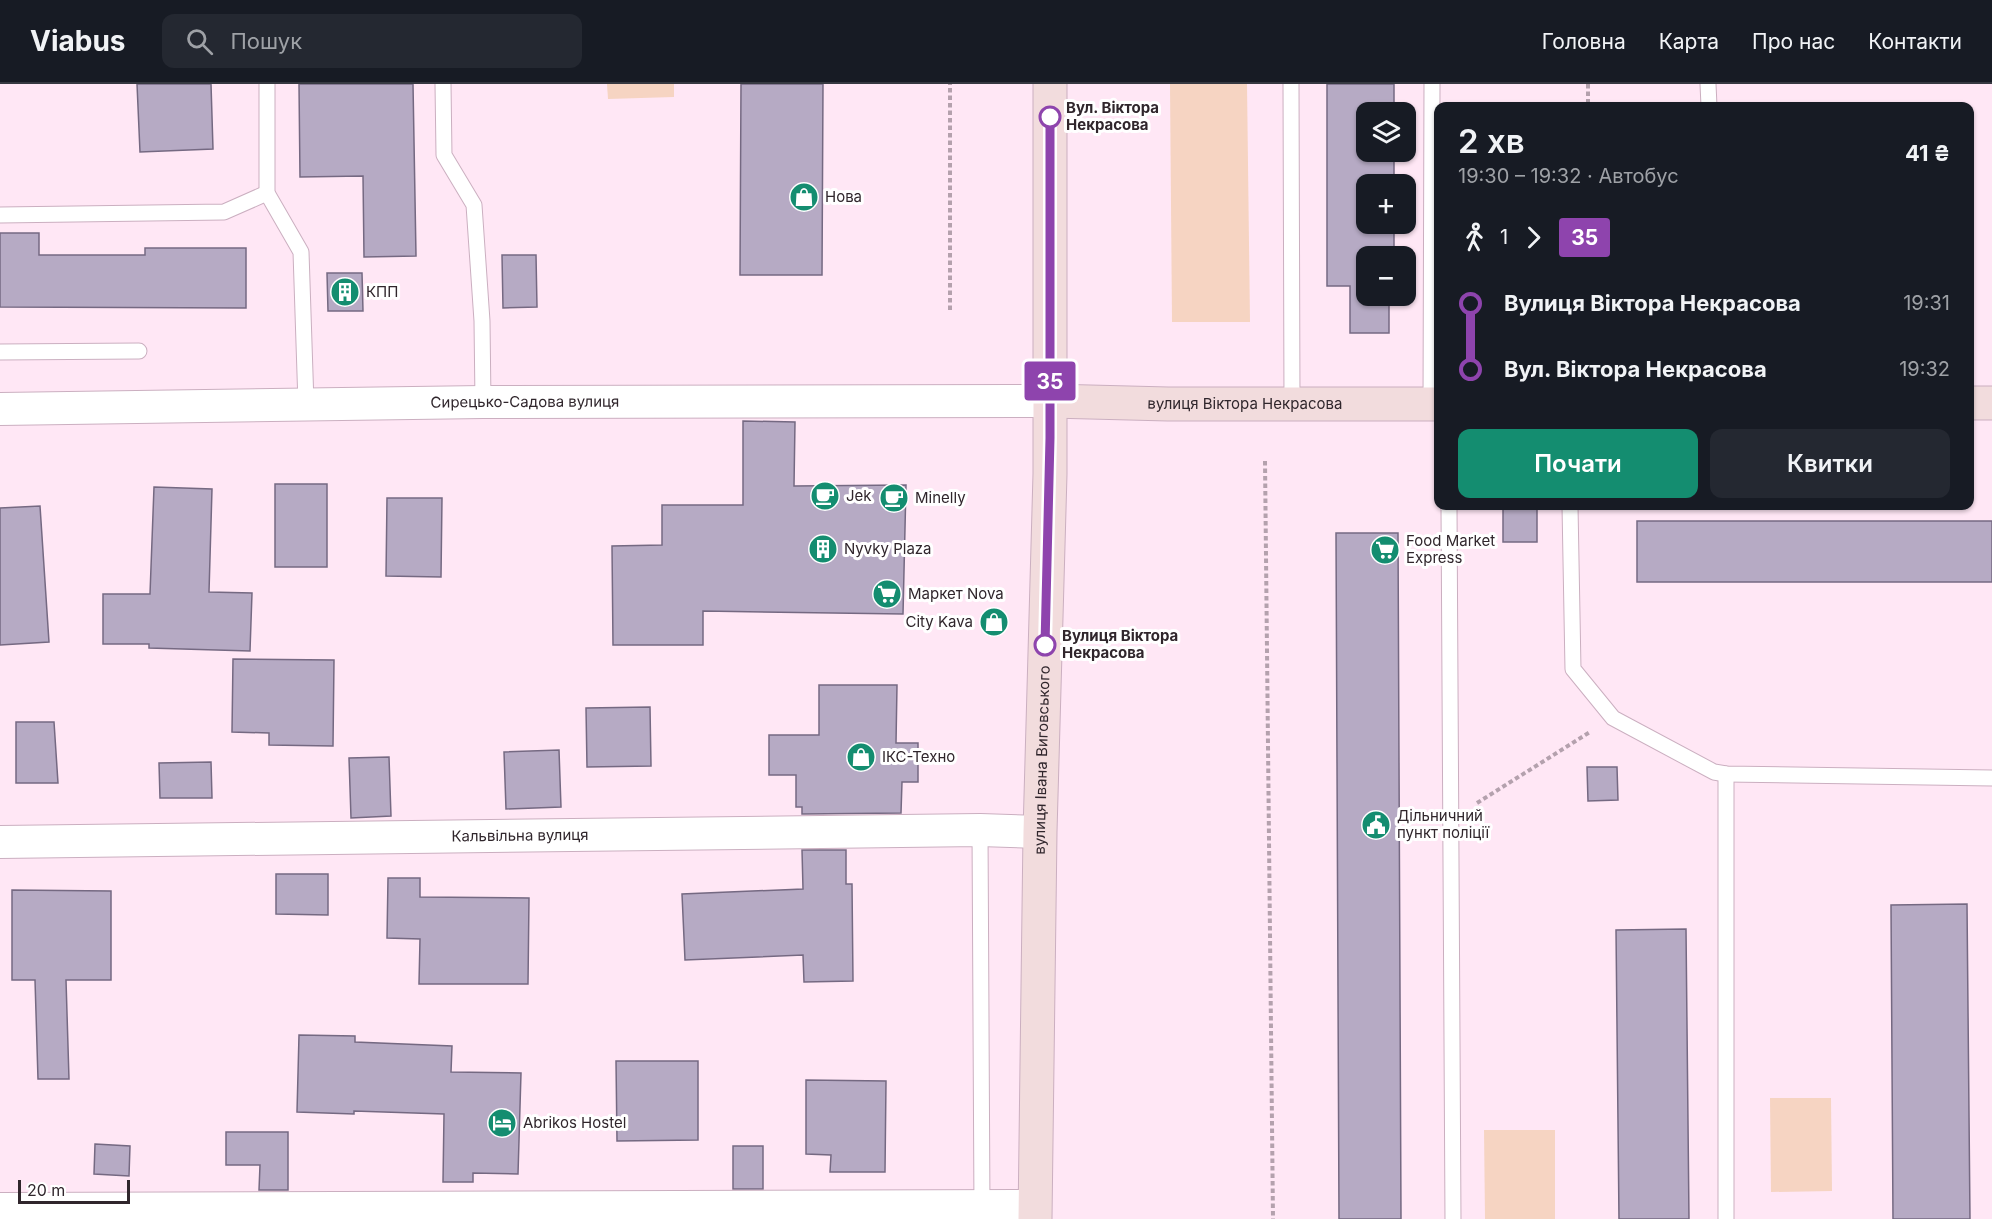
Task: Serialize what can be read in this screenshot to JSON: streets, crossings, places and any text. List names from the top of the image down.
{
  "streets": {
    "main road": ["вулиця Віктора Некрасова", "вулиця Івана Виговського"],
    "street": ["Сирецько-Садова вулиця", "Кальвільна вулиця"]
  },
  "crossings": [
    ["Сирецько-Садова вулиця", "вулиця Віктора Некрасова"],
    ["Сирецько-Садова вулиця", "вулиця Івана Виговського"],
    ["вулиця Віктора Некрасова", "вулиця Івана Виговського"],
    ["вулиця Івана Виговського", "Кальвільна вулиця"]
  ],
  "places": {
    "other": ["Вул. Віктора Некрасова", "Вулиця Віктора Некрасова"],
    "shop": ["Нова", "City Kava", "ІКС-Техно"],
    "building": ["КПП", "Nyvky Plaza"],
    "cafe": ["Jek", "Minelly"],
    "supermarket": ["Food Market Express", "Маркет Nova"],
    "public building": ["Дільничний пункт поліції"],
    "hotel": ["Abrikos Hostel"]
  },
  "lines": ["bus line 35"],
  "scale_bar": "20 m",
  "page": {
    "header": "Viabus",
    "search": "Пошук",
    "nav": [
      "Головна",
      "Карта",
      "Про нас",
      "Контакти"
    ],
    "on_map": "35",
    "map_buttons": ["+", "−"],
    "heading": ["2 хв", "19:30 – 19:32 · Автобус", "41 ₴"],
    "legs": ["1", "35"],
    "list": [
      {
        "name": "Вулиця Віктора Некрасова",
        "value": "19:31"
      },
      {
        "name": "Вул. Віктора Некрасова",
        "value": "19:32"
      }
    ],
    "buttons": ["Почати", "Квитки"],
    "scale": "20 m"
  }
}
